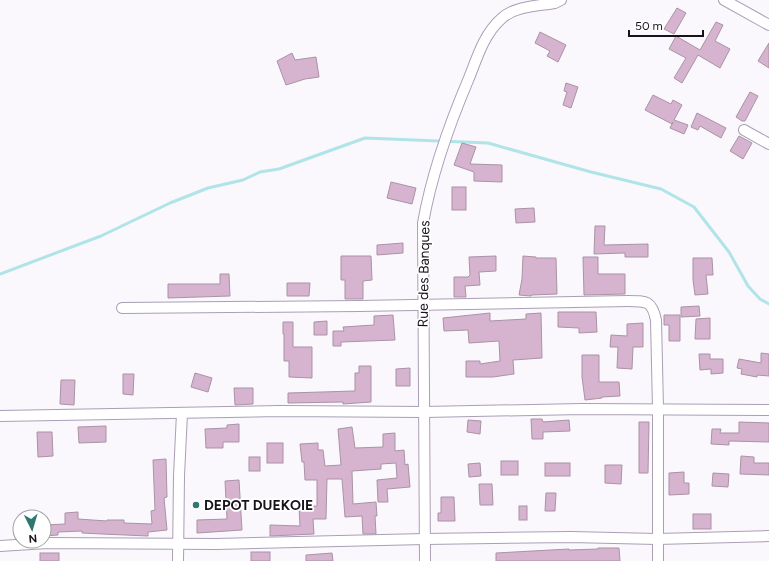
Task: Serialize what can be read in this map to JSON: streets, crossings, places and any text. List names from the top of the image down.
{
  "streets": {
    "street": ["Rue des Banques"]
  },
  "places": ["DEPOT DUEKOIE"],
  "scale_bar": "50 m",
  "north": "bottom"
}
